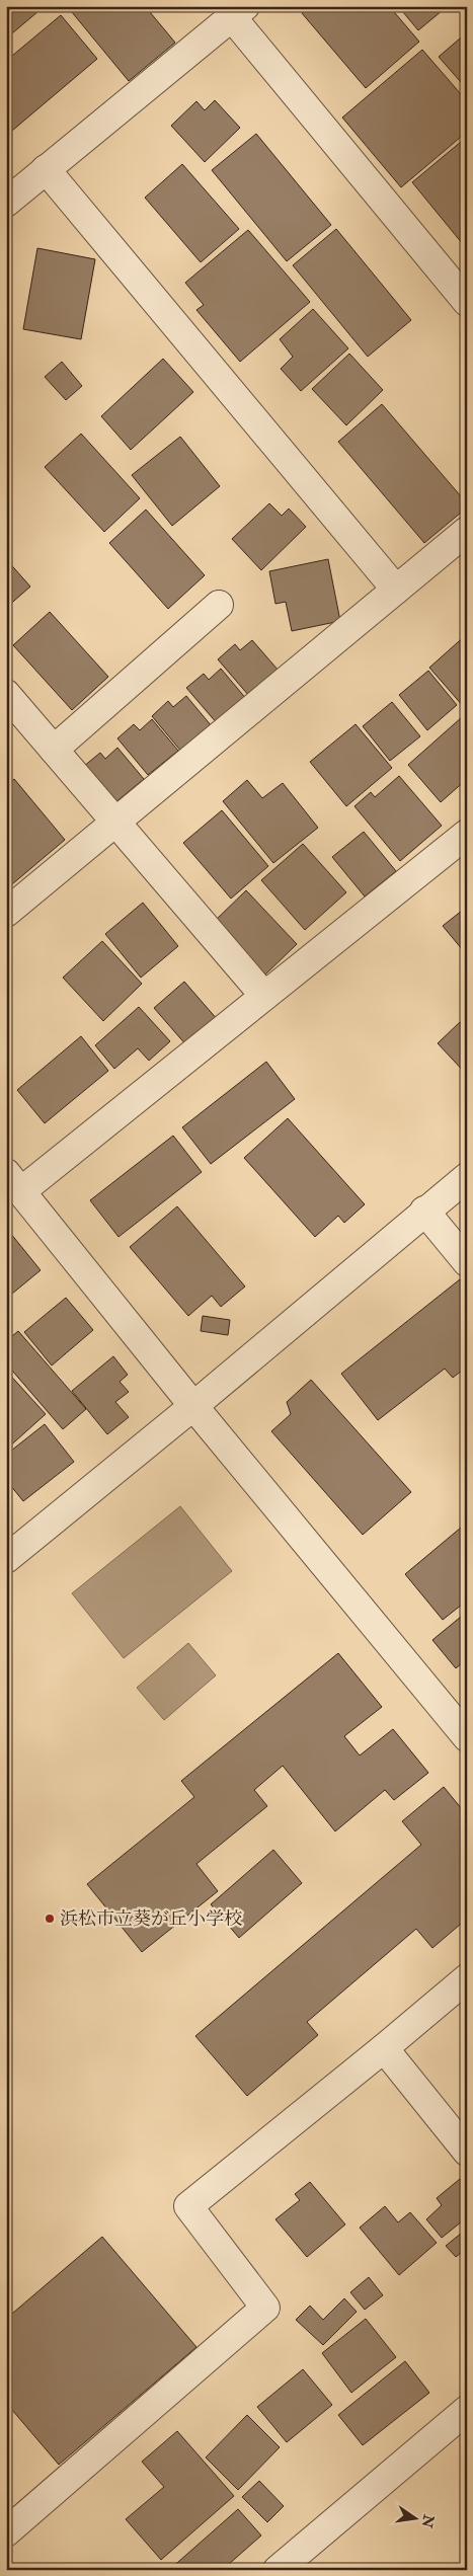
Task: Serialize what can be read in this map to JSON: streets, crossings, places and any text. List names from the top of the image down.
{
  "places": ["浜松市立葵が丘小学校"],
  "north": "right"
}
